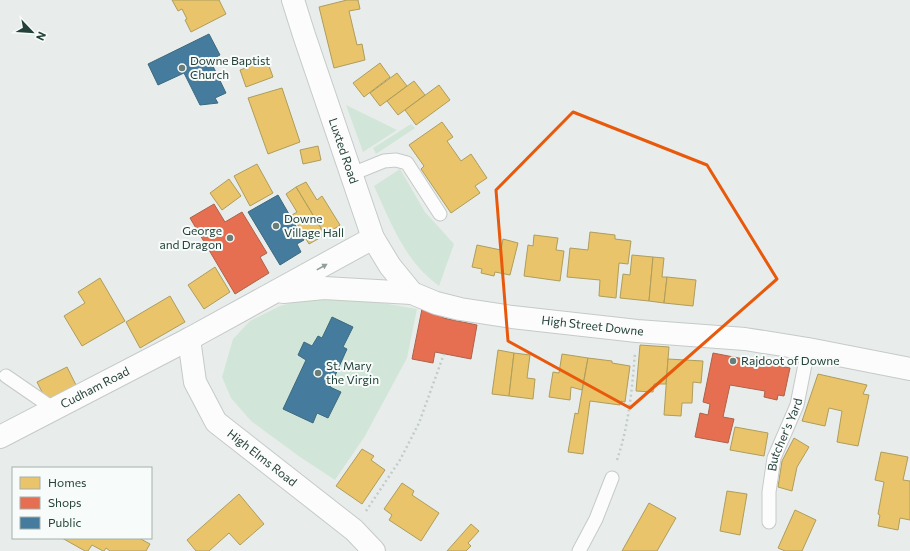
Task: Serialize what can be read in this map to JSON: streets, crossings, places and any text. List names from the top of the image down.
{
  "streets": {
    "street": [
      "Luxted Road",
      "High Street Downe",
      "Cudham Road",
      "High Elms Road"
    ],
    "lane": ["Butcher's Yard"]
  },
  "crossings": [
    ["Luxted Road", "High Street Downe"],
    ["High Street Downe", "Cudham Road"],
    ["High Street Downe", "Butcher's Yard"],
    ["High Street Downe", "High Elms Road"],
    ["Cudham Road", "High Elms Road"]
  ],
  "places": [
    "Downe Baptist Church",
    "Downe Village Hall",
    "George and Dragon",
    "Rajdoot of Downe",
    "St. Mary the Virgin"
  ],
  "legend": ["Homes", "Shops", "Public"],
  "north": "bottom right"
}
